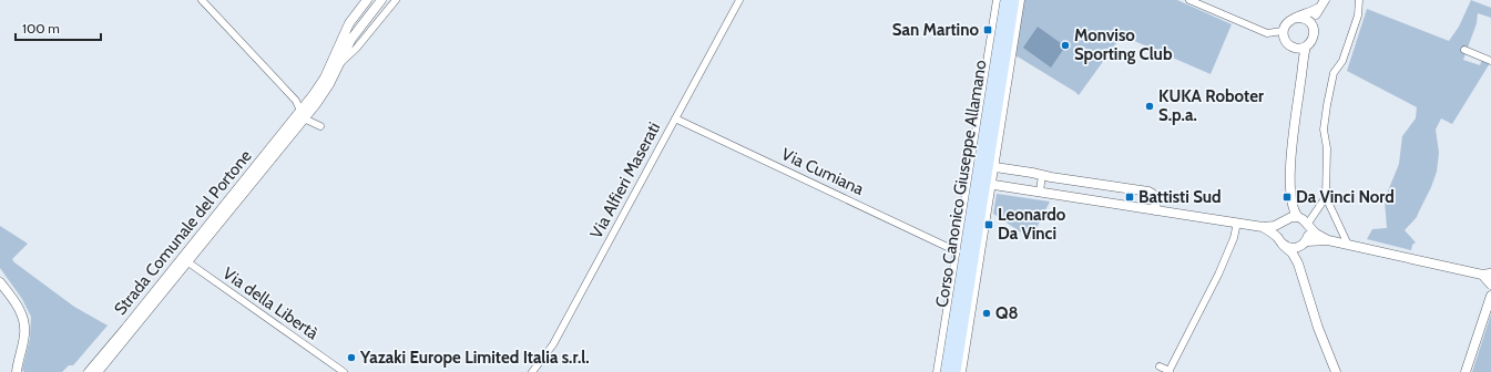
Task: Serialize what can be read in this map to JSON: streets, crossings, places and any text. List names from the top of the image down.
{
  "streets": {
    "main road": ["Corso Canonico Giuseppe Allamano"],
    "street": [
      "Via Cumiana",
      "Via Alfieri Maserati",
      "Strada Comunale del Portone",
      "Via della Libertà"
    ]
  },
  "crossings": [
    ["Via Cumiana", "Via Alfieri Maserati"],
    ["Via Cumiana", "Corso Canonico Giuseppe Allamano"],
    ["Strada Comunale del Portone", "Via della Libertà"]
  ],
  "places": {
    "transit": [
      "San Martino",
      "Battisti Sud",
      "Da Vinci Nord",
      "Leonardo Da Vinci"
    ],
    "other": [
      "Monviso Sporting Club",
      "KUKA Roboter S.p.a.",
      "Q8",
      "Yazaki Europe Limited Italia s.r.l."
    ]
  },
  "scale_bar": "100 m"
}
